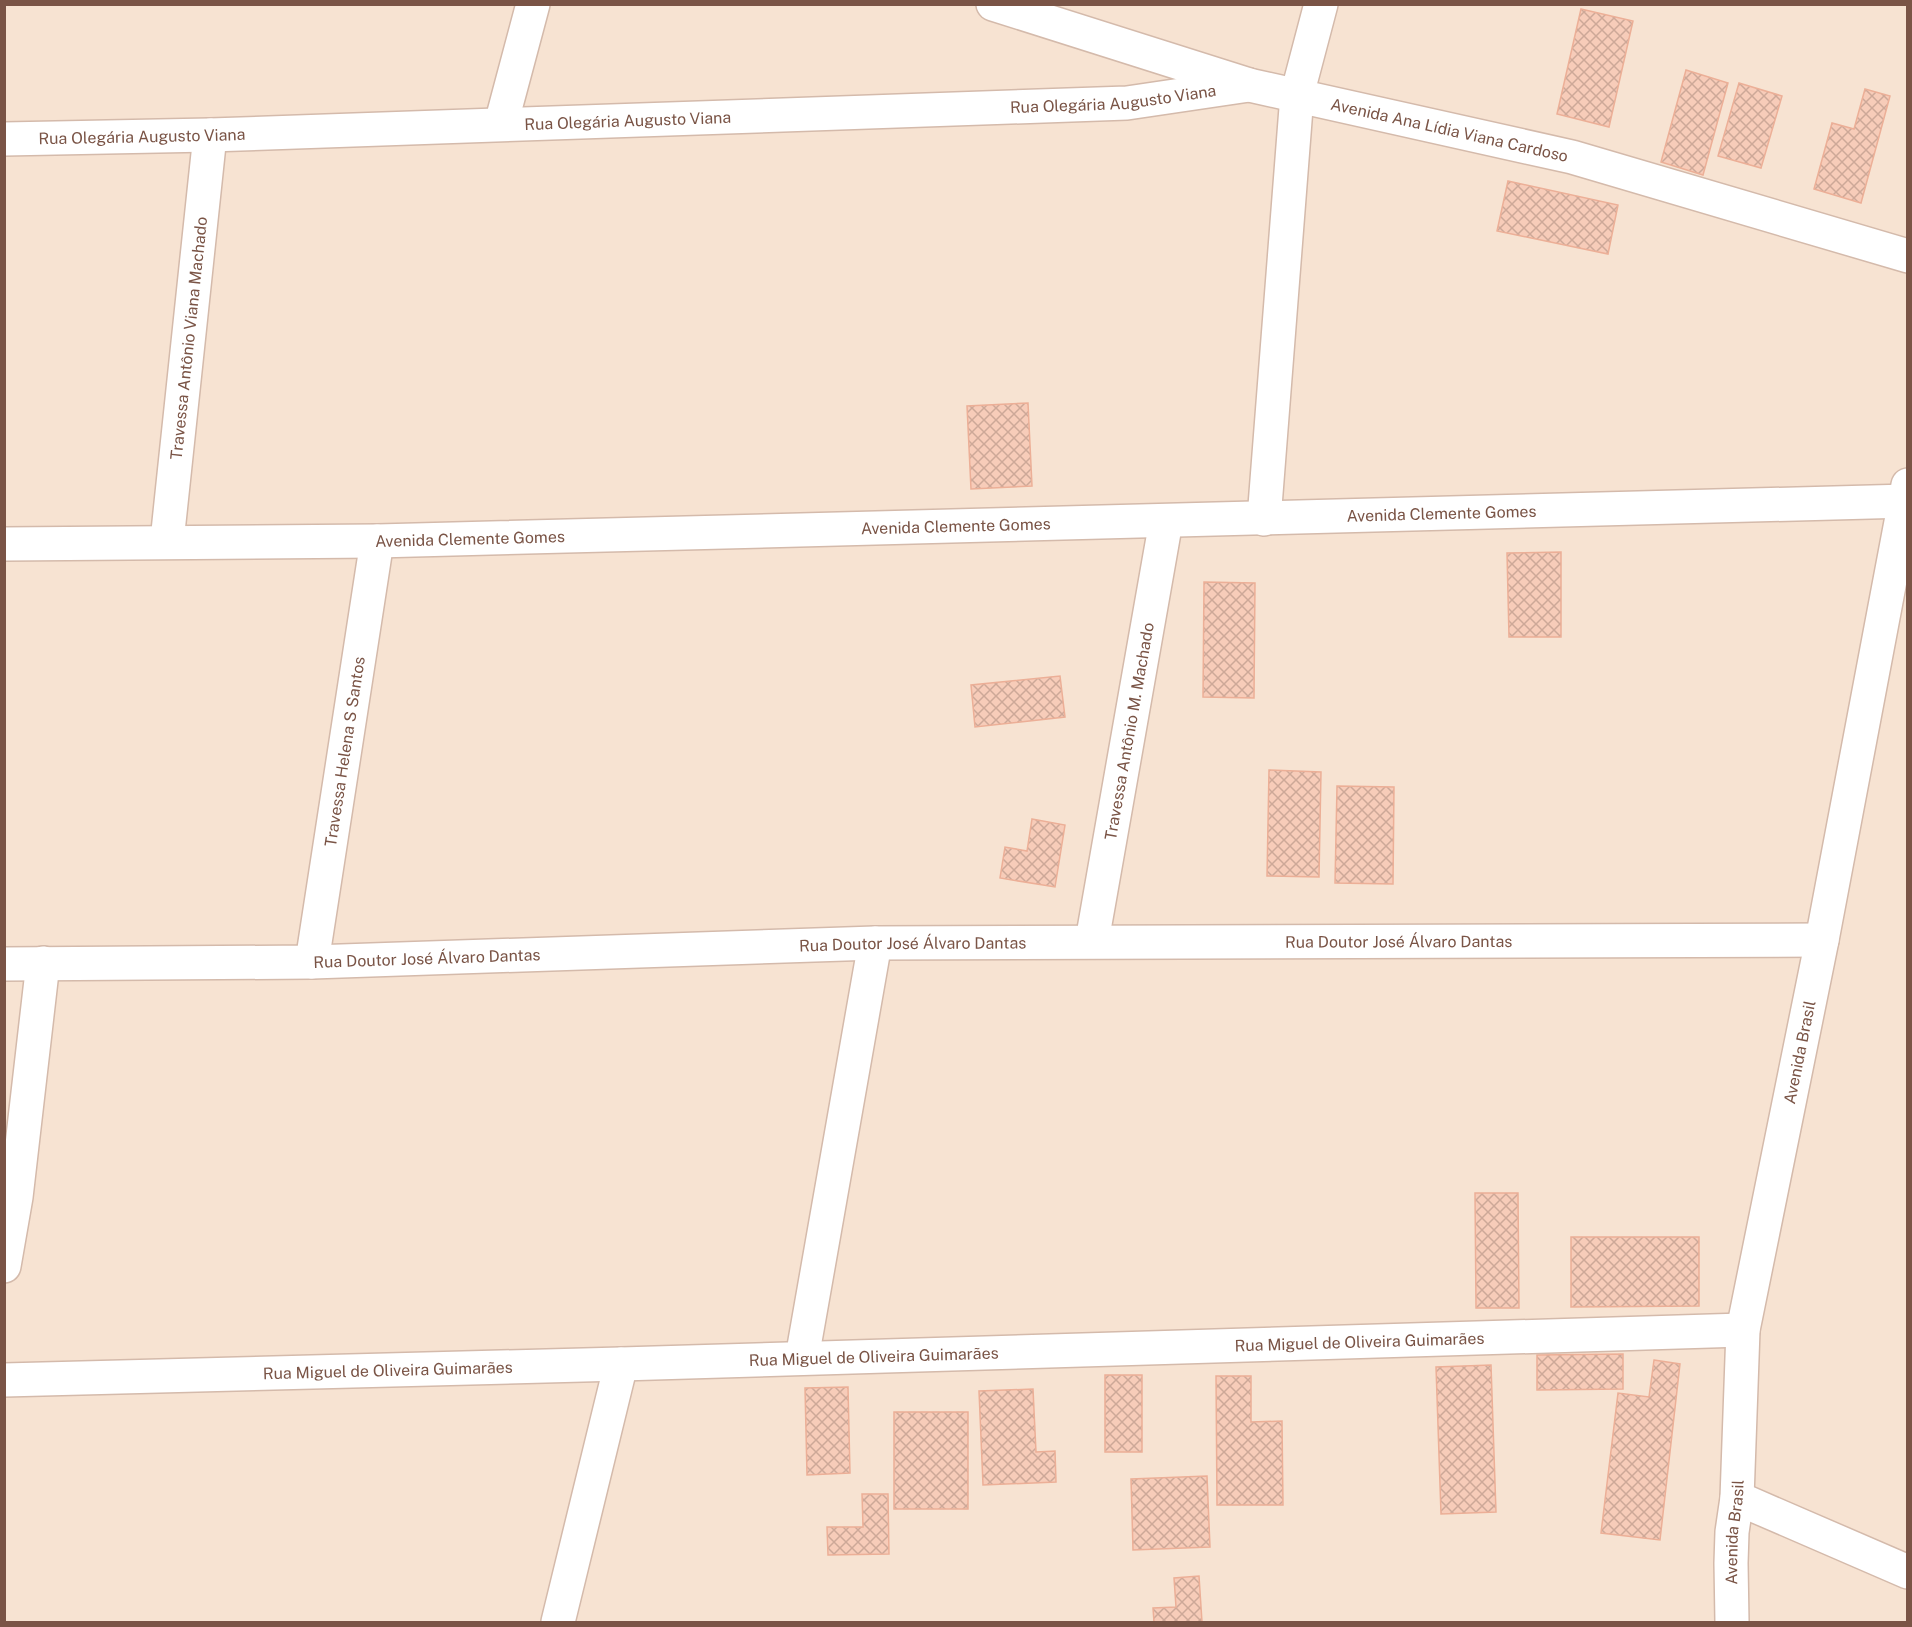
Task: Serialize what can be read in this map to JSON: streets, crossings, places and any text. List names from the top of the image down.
{
  "streets": {
    "street": [
      "Rua Olegária Augusto Viana",
      "Avenida Ana Lídia Viana Cardoso",
      "Travessa Antônio Viana Machado",
      "Avenida Clemente Gomes",
      "Travessa Antônio M. Machado",
      "Travessa Helena S Santos",
      "Rua Doutor José Álvaro Dantas",
      "Avenida Brasil",
      "Rua Miguel de Oliveira Guimarães"
    ]
  },
  "crossings": [
    ["Rua Olegária Augusto Viana", "Avenida Ana Lídia Viana Cardoso"],
    ["Rua Olegária Augusto Viana", "Travessa Antônio Viana Machado"],
    ["Travessa Antônio Viana Machado", "Avenida Clemente Gomes"],
    ["Avenida Clemente Gomes", "Travessa Antônio M. Machado"],
    ["Avenida Clemente Gomes", "Travessa Helena S Santos"],
    ["Avenida Clemente Gomes", "Avenida Brasil"],
    ["Travessa Antônio M. Machado", "Rua Doutor José Álvaro Dantas"],
    ["Travessa Helena S Santos", "Rua Doutor José Álvaro Dantas"],
    ["Rua Doutor José Álvaro Dantas", "Avenida Brasil"],
    ["Avenida Brasil", "Rua Miguel de Oliveira Guimarães"]
  ]
}
